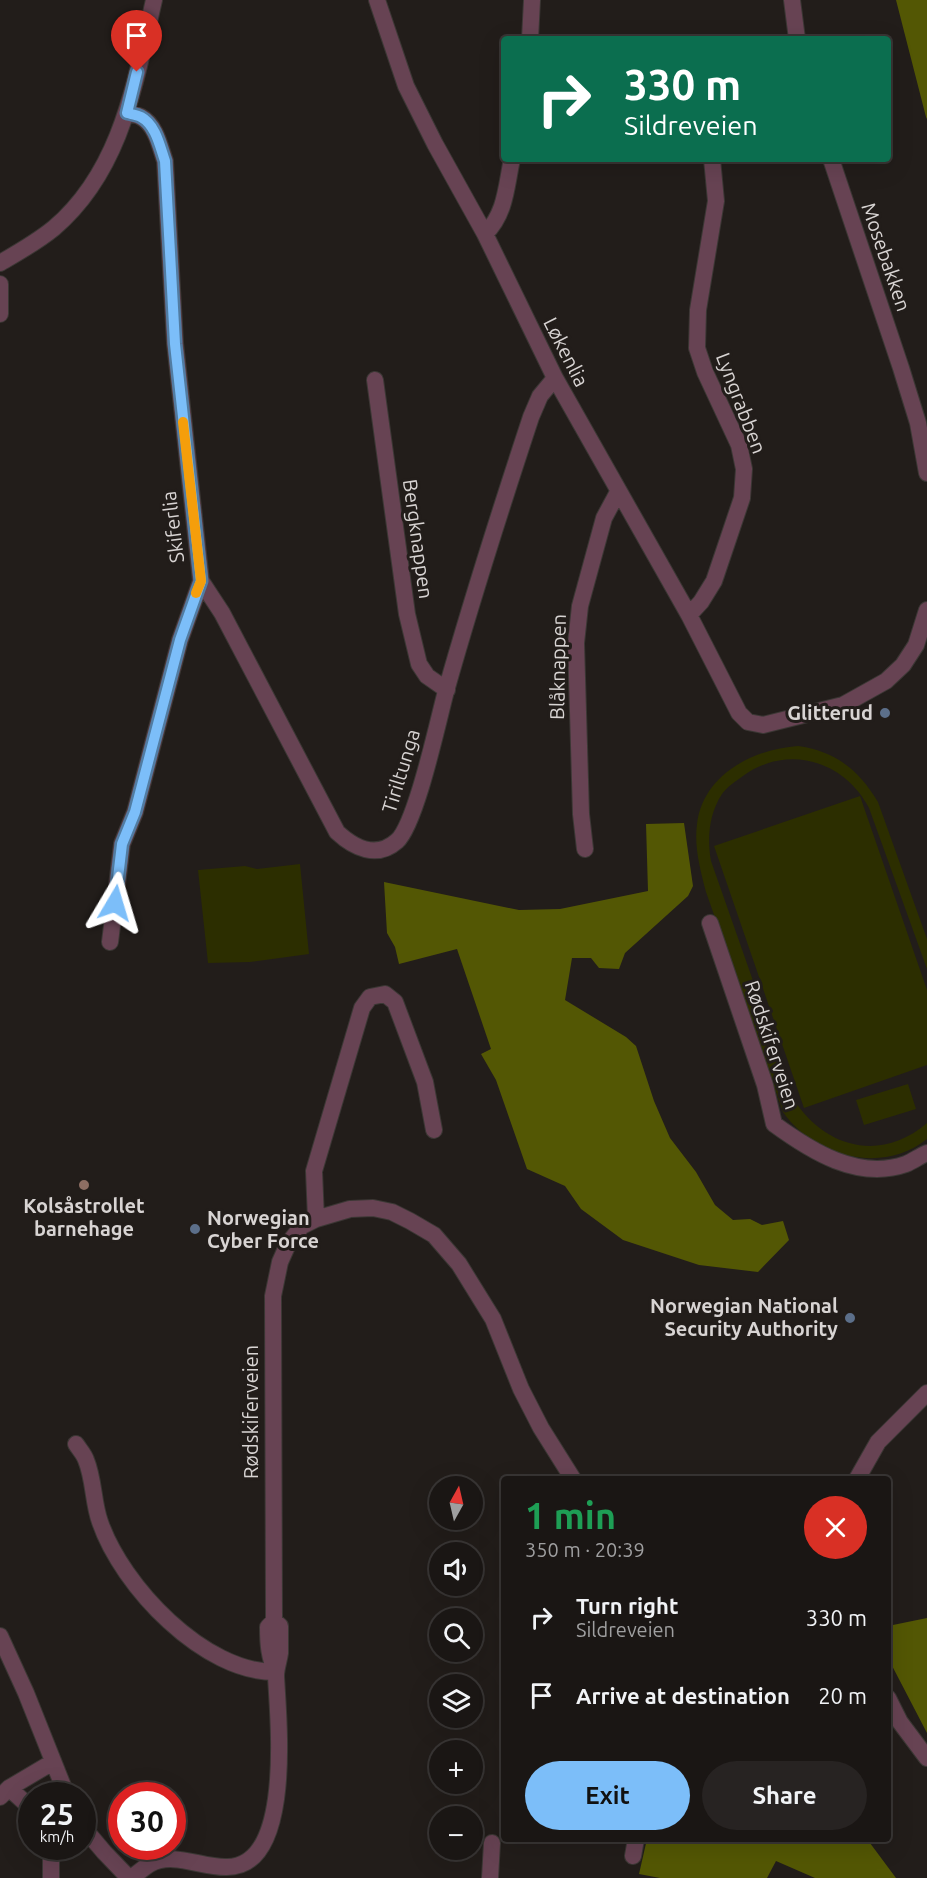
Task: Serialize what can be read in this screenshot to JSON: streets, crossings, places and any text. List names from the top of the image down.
{
  "streets": {
    "street": [
      "Mosebakken",
      "Løkenlia",
      "Lyngrabben",
      "Skiferlia",
      "Bergknappen",
      "Blåknappen",
      "Tiriltunga",
      "Rødskiferveien"
    ]
  },
  "crossings": [
    ["Løkenlia", "Lyngrabben"],
    ["Løkenlia", "Blåknappen"],
    ["Løkenlia", "Tiriltunga"],
    ["Skiferlia", "Tiriltunga"],
    ["Bergknappen", "Tiriltunga"]
  ],
  "places": [
    "Glitterud",
    "Kolsåstrollet barnehage",
    "Norwegian Cyber Force",
    "Norwegian National Security Authority"
  ],
  "north": "top",
  "page": {
    "turn": ["330 m", "Sildreveien"],
    "map_buttons": ["+", "−"],
    "heading": ["1 min", "350 m · 20:39"],
    "list": [
      {
        "name": "Turn right",
        "note": "Sildreveien",
        "value": "330 m"
      },
      {
        "name": "Arrive at destination",
        "value": "20 m"
      }
    ],
    "buttons": ["Exit", "Share"],
    "speed": "25 km/h",
    "limit": "30"
  }
}
